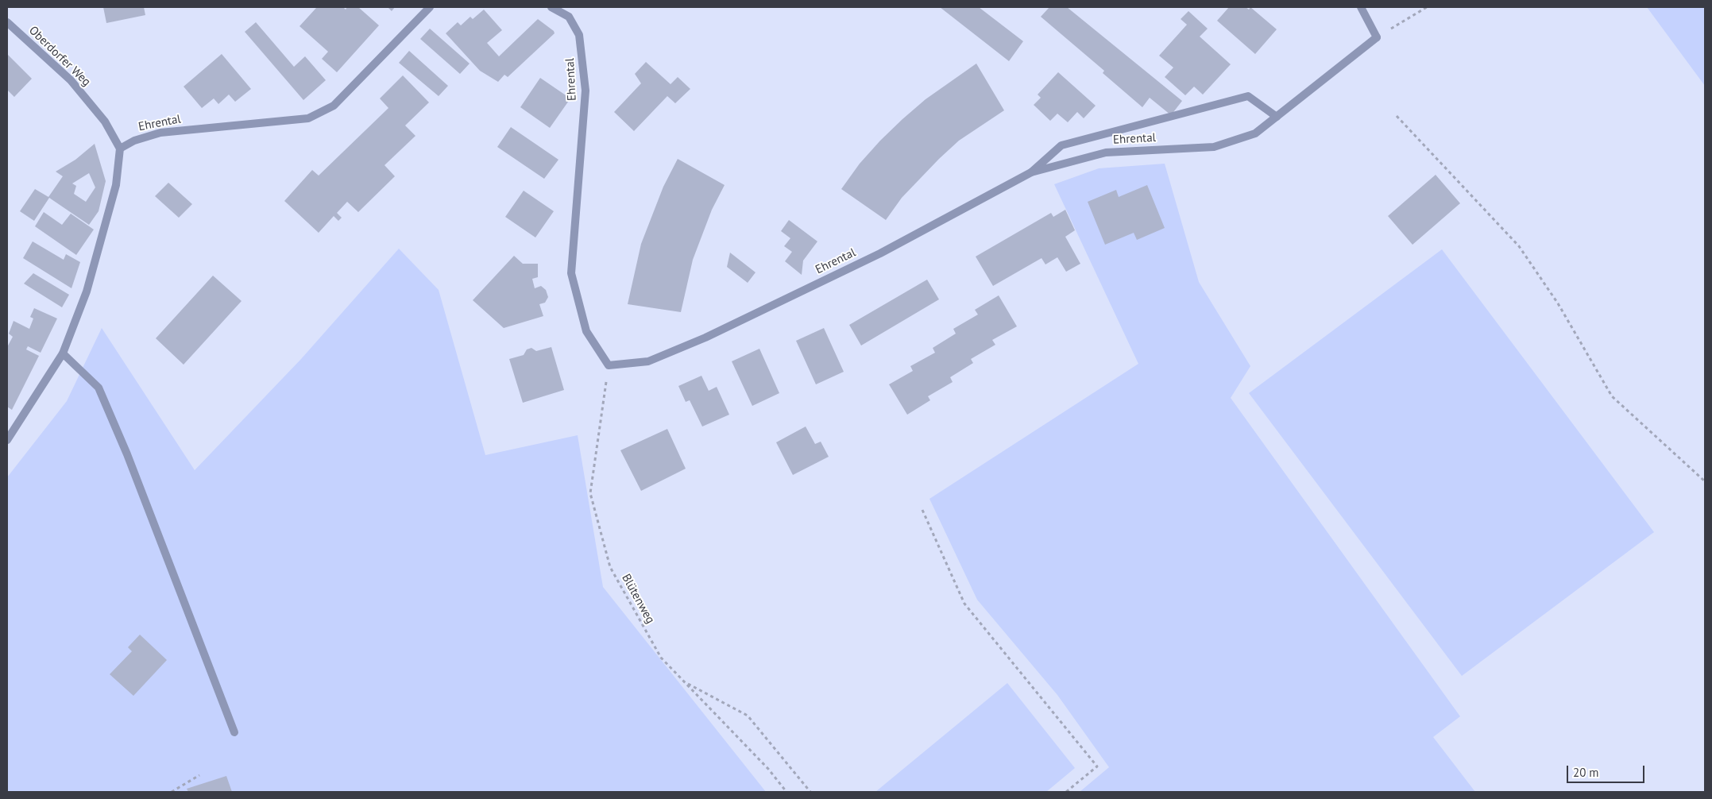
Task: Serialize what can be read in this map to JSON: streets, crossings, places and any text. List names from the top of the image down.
{
  "streets": {
    "street": ["Oberdorfer Weg", "Ehrental"],
    "path": ["Blütenweg"]
  },
  "crossings": [
    ["Oberdorfer Weg", "Ehrental"],
    ["Ehrental", "Blütenweg"]
  ],
  "scale_bar": "20 m"
}
